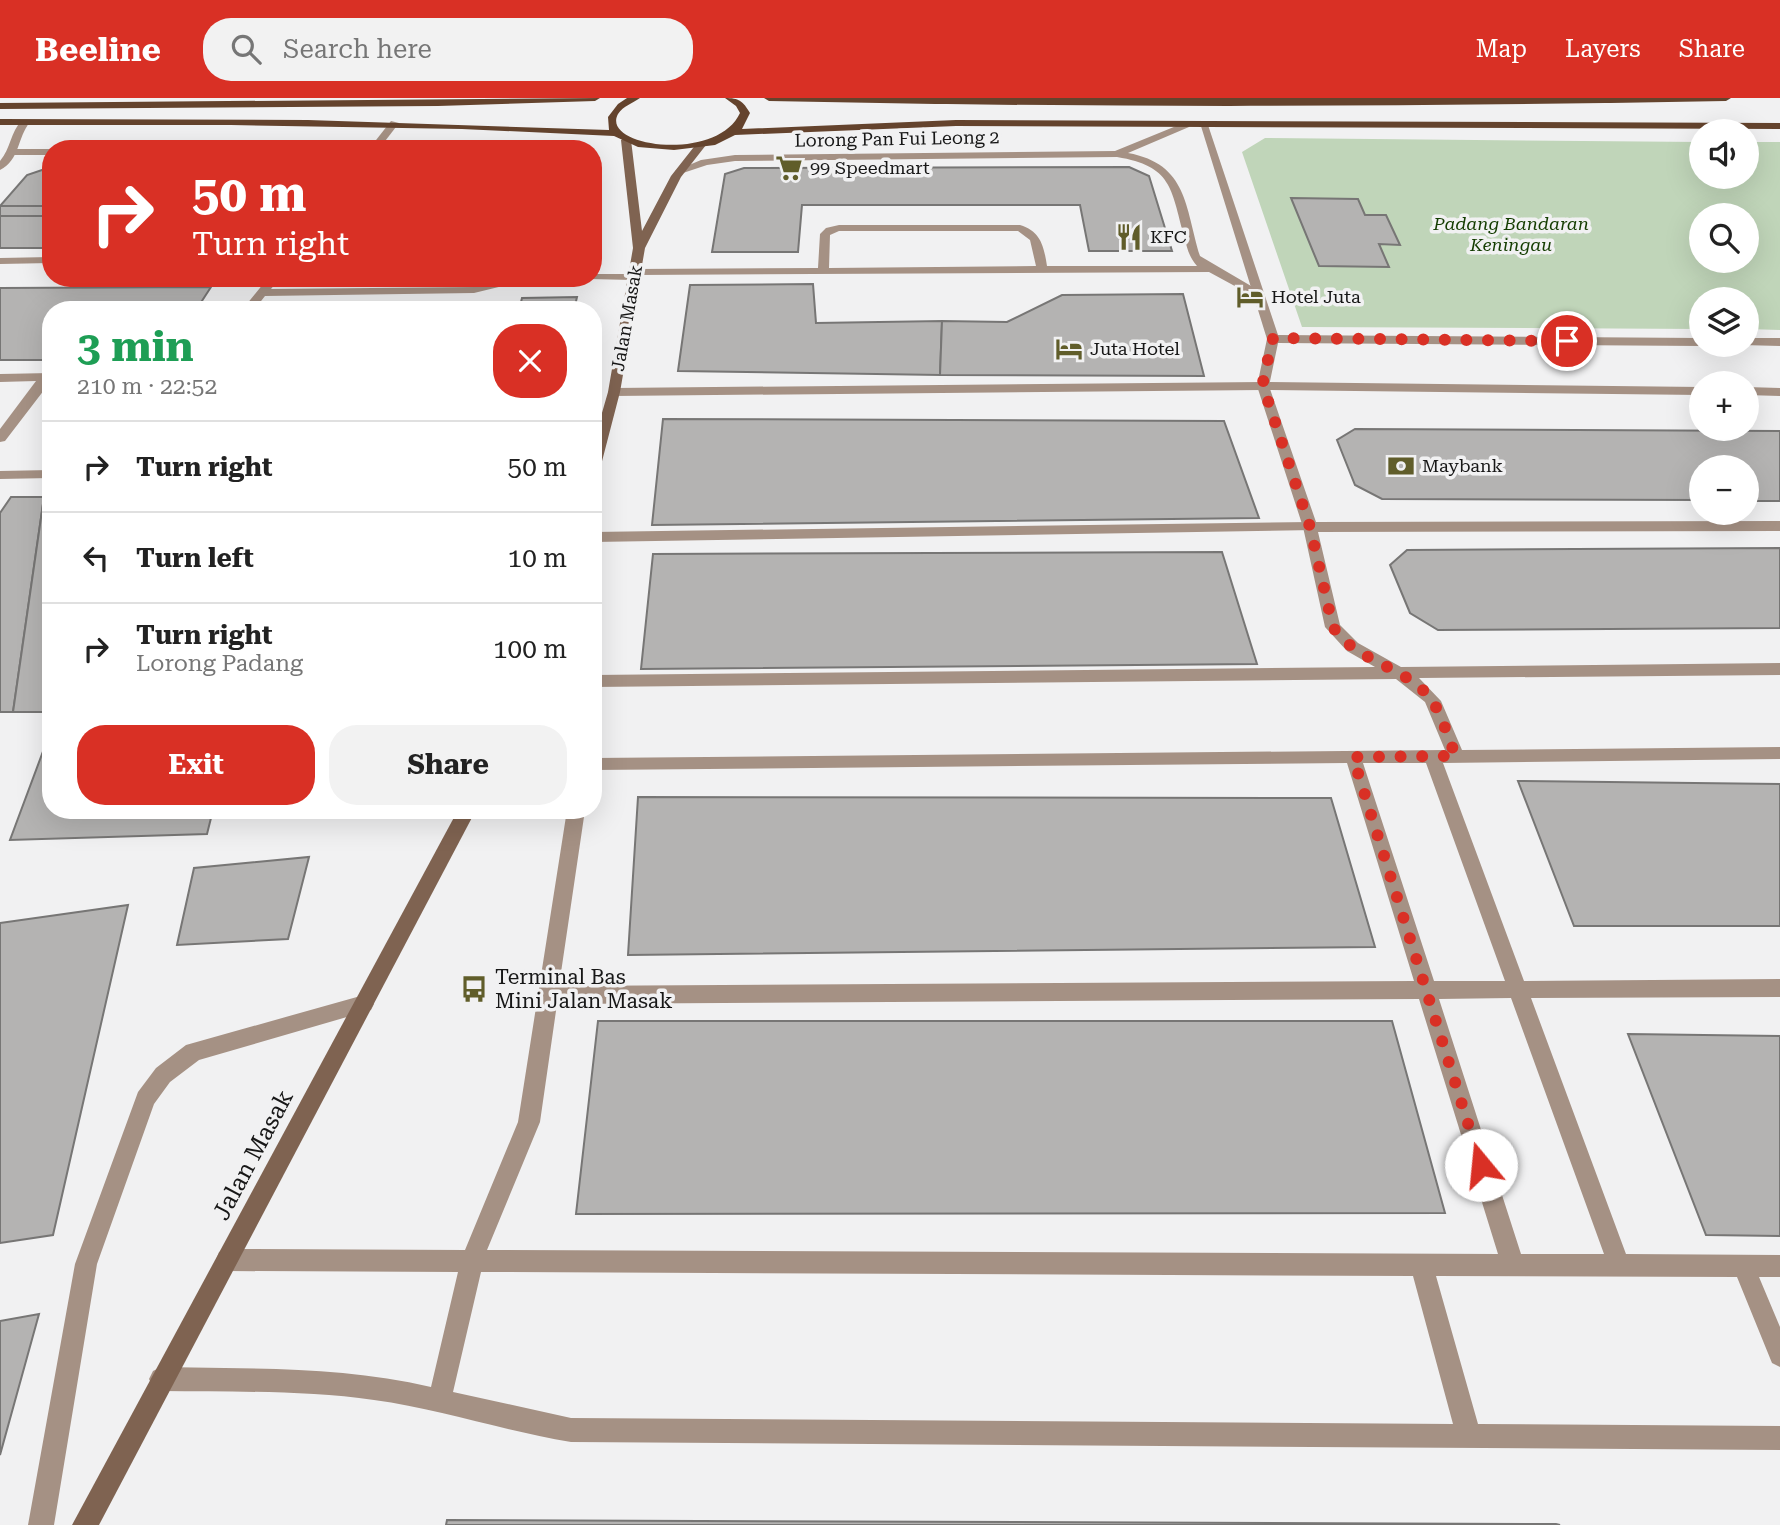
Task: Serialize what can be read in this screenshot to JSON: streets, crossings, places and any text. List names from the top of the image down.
{
  "streets": {
    "street": ["Lorong Pan Fui Leong 2", "Jalan Masak"]
  },
  "crossings": [
    ["Lorong Pan Fui Leong 2", "Jalan Masak"]
  ],
  "parks": ["Padang Bandaran Keningau"],
  "places": {
    "supermarket": ["99 Speedmart"],
    "restaurant": ["KFC"],
    "hotel": ["Hotel Juta", "Juta Hotel"],
    "bank": ["Maybank"],
    "bus stop": ["Terminal Bas Mini Jalan Masak"]
  },
  "page": {
    "header": "Beeline",
    "search": "Search here",
    "nav": ["Map", "Layers", "Share"],
    "map_buttons": ["+", "−"],
    "turn": ["50 m", "Turn right"],
    "heading": ["3 min", "210 m · 22:52"],
    "list": [
      {
        "name": "Turn right",
        "value": "50 m"
      },
      {
        "name": "Turn left",
        "value": "10 m"
      },
      {
        "name": "Turn right",
        "note": "Lorong Padang",
        "value": "100 m"
      }
    ],
    "buttons": ["Exit", "Share"]
  }
}
